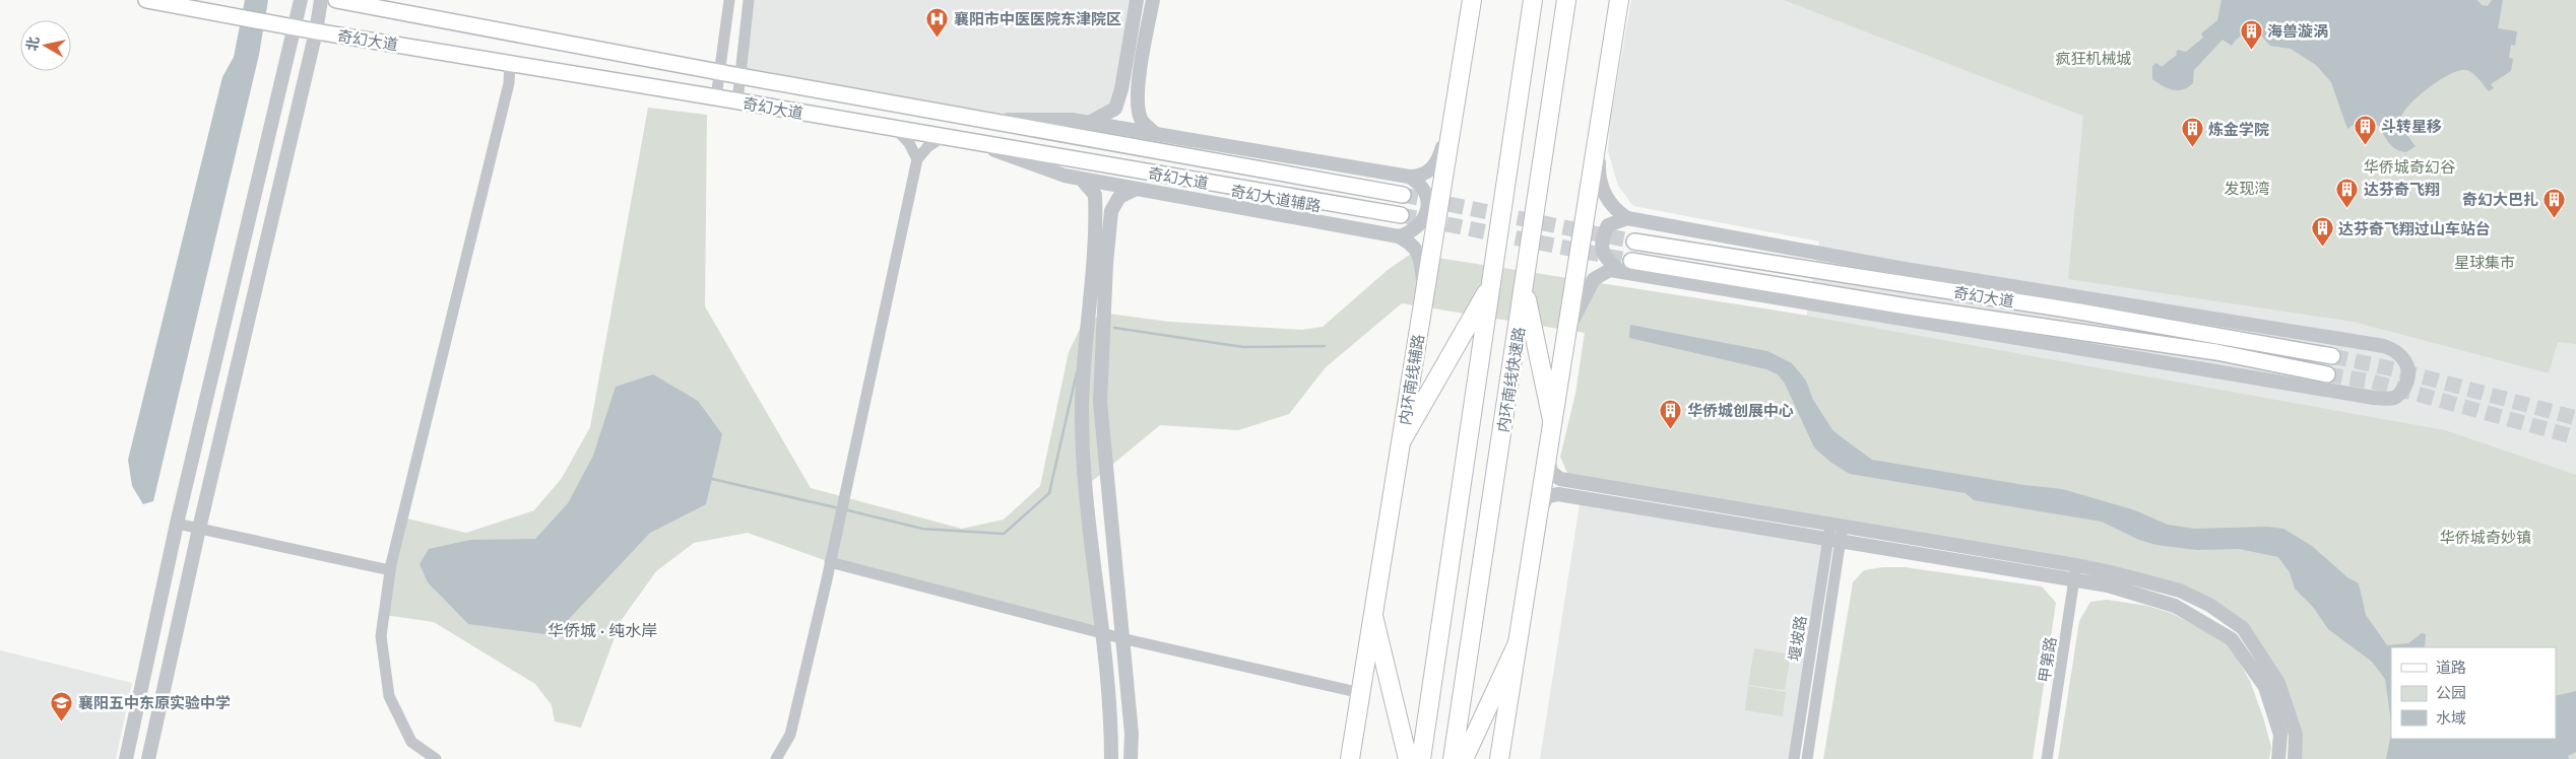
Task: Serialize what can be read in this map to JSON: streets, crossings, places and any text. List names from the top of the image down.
{
  "streets": {
    "main road": ["奇幻大道", "内环南线辅路", "内环南线快速路"],
    "street": ["奇幻大道辅路", "堰坡路", "甲第路"]
  },
  "crossings": [
    ["奇幻大道", "奇幻大道辅路"],
    ["奇幻大道辅路", "内环南线辅路"]
  ],
  "districts": ["华侨城 · 纯水岸"],
  "parks": [
    "疯狂机械城",
    "华侨城奇幻谷",
    "发现湾",
    "星球集市",
    "华侨城奇妙镇"
  ],
  "places": {
    "hospital": ["襄阳市中医医院东津院区"],
    "building": [
      "海兽漩涡",
      "斗转星移",
      "炼金学院",
      "达芬奇飞翔",
      "奇幻大巴扎",
      "达芬奇飞翔过山车站台",
      "华侨城创展中心"
    ],
    "school or university": ["襄阳五中东原实验中学"]
  },
  "legend": ["道路", "公园", "水域"],
  "north": "left"
}
